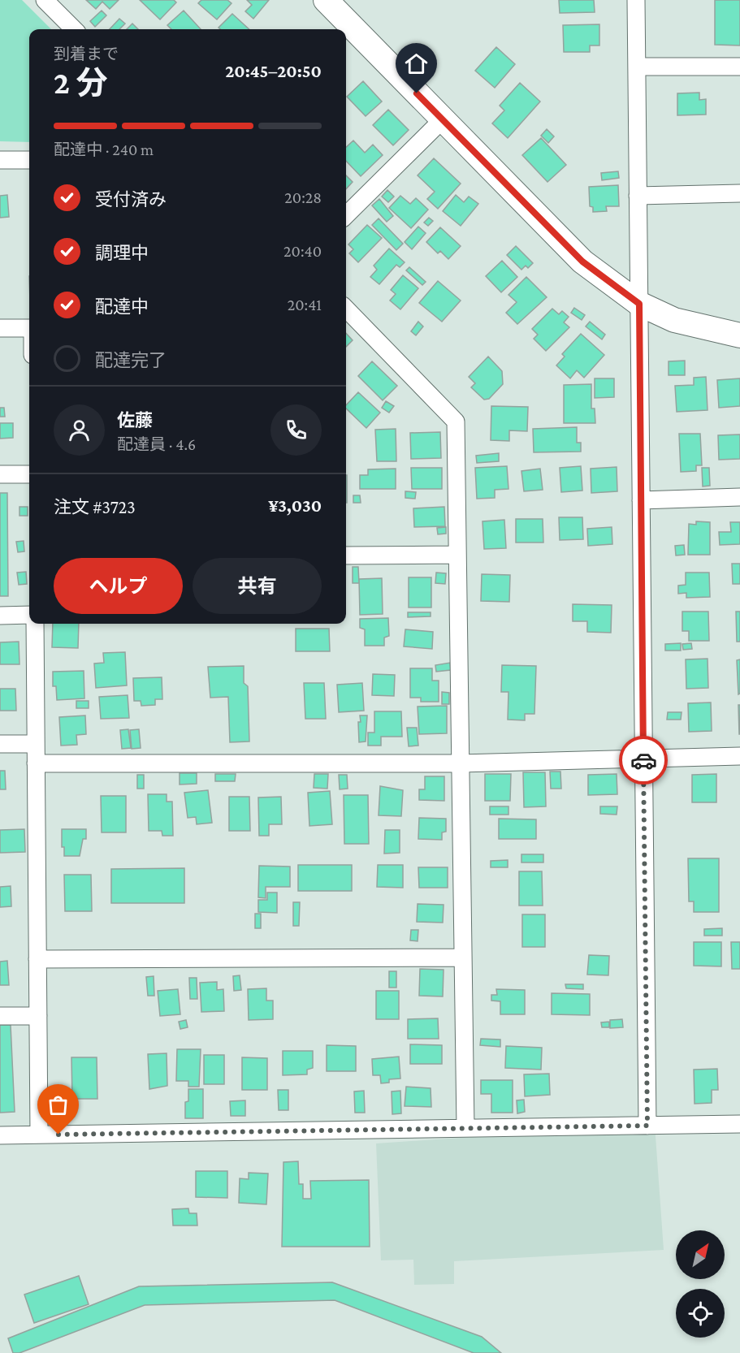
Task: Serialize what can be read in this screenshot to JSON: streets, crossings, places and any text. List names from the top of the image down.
{
  "north": "top right",
  "page": {
    "heading": ["2 分", "到着まで", "20:45–20:50"],
    "panel": [
      "佐藤",
      "配達員 · 4.6",
      "注文 #3723",
      "¥3,030"
    ],
    "bar": "配達中 · 240 m",
    "list": [
      ["受付済み", "20:28"],
      ["調理中", "20:40"],
      ["配達中", "20:41"],
      "配達完了"
    ],
    "buttons": ["ヘルプ", "共有"]
  }
}
